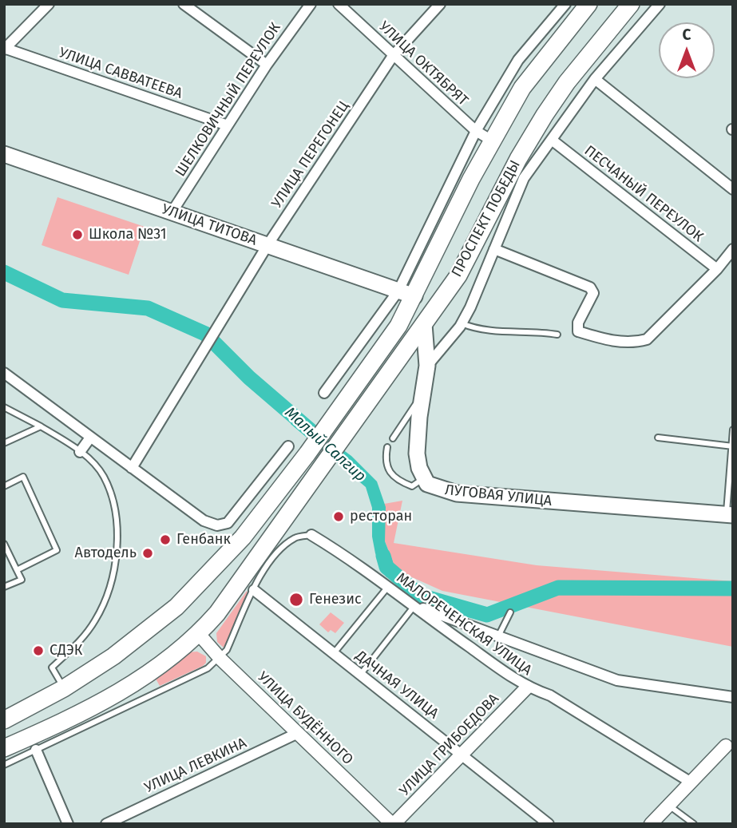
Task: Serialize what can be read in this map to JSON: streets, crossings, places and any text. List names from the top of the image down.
{
  "streets": {
    "main road": ["ПРОСПЕКТ ПОБЕДЫ", "УЛИЦА ТИТОВА", "ЛУГОВАЯ УЛИЦА"],
    "street": [
      "УЛИЦА ОКТЯБРЯТ",
      "УЛИЦА САВВАТЕЕВА",
      "ШЕЛКОВИЧНЫЙ ПЕРЕУЛОК",
      "УЛИЦА ПЕРЕГОНЕЦ",
      "ПЕСЧАНЫЙ ПЕРЕУЛОК",
      "МАЛОРЕЧЕНСКАЯ УЛИЦА",
      "ДАЧНАЯ УЛИЦА",
      "УЛИЦА БУДЁННОГО",
      "УЛИЦА ГРИБОЕДОВА",
      "УЛИЦА ЛЕВКИНА"
    ]
  },
  "crossings": [
    ["УЛИЦА ОКТЯБРЯТ", "УЛИЦА ПЕРЕГОНЕЦ"],
    ["УЛИЦА ОКТЯБРЯТ", "ПРОСПЕКТ ПОБЕДЫ"],
    ["УЛИЦА САВВАТЕЕВА", "ШЕЛКОВИЧНЫЙ ПЕРЕУЛОК"],
    ["ШЕЛКОВИЧНЫЙ ПЕРЕУЛОК", "УЛИЦА ТИТОВА"],
    ["УЛИЦА ПЕРЕГОНЕЦ", "УЛИЦА ТИТОВА"],
    ["ПРОСПЕКТ ПОБЕДЫ", "УЛИЦА ТИТОВА"],
    ["ПРОСПЕКТ ПОБЕДЫ", "УЛИЦА БУДЁННОГО"],
    ["МАЛОРЕЧЕНСКАЯ УЛИЦА", "УЛИЦА ГРИБОЕДОВА"],
    ["ДАЧНАЯ УЛИЦА", "УЛИЦА ГРИБОЕДОВА"],
    ["УЛИЦА БУДЁННОГО", "УЛИЦА ГРИБОЕДОВА"],
    ["УЛИЦА БУДЁННОГО", "УЛИЦА ЛЕВКИНА"]
  ],
  "water": ["Малый Салгир"],
  "places": [
    "Школа №31",
    "ресторан",
    "Генбанк",
    "Автодель",
    "Генезис",
    "СДЭК"
  ],
  "north": "top"
}
